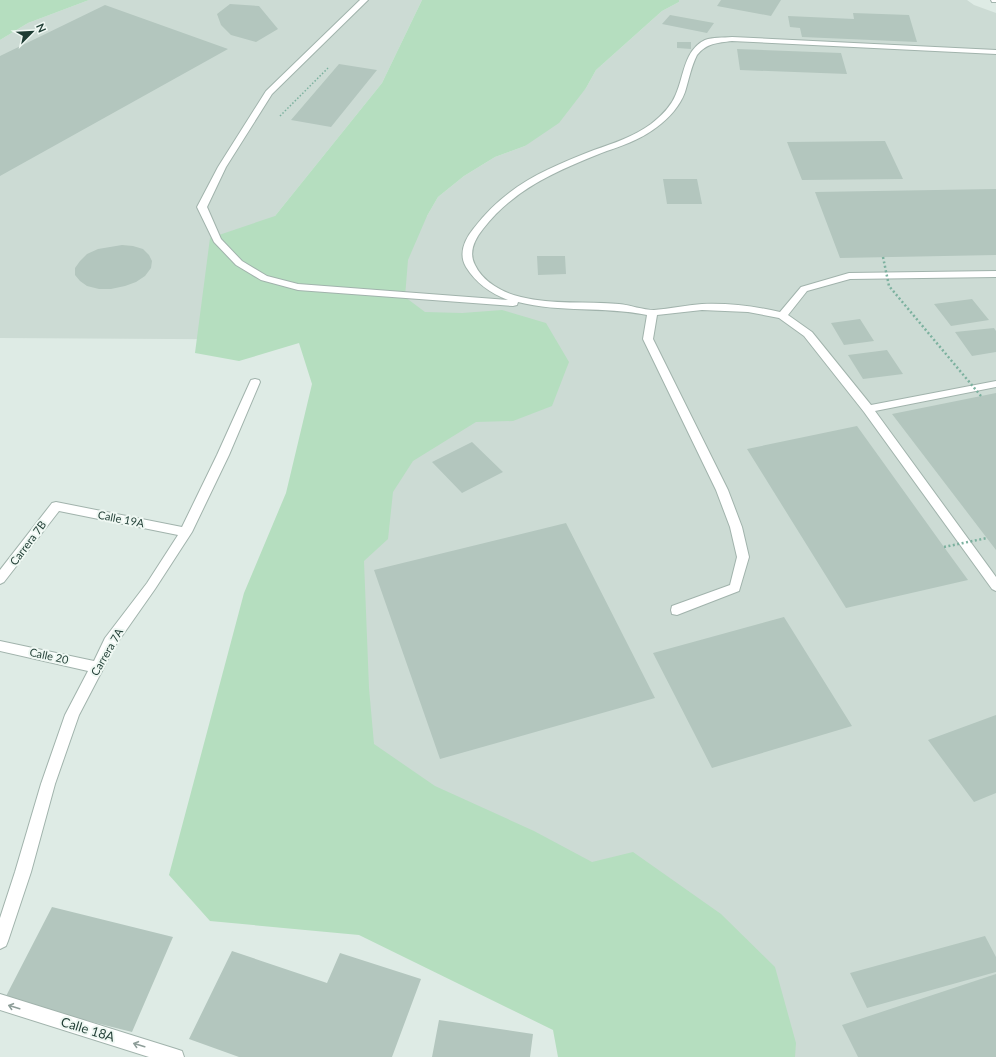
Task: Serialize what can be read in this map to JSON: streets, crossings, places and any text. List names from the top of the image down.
{
  "streets": {
    "street": [
      "Calle 19A",
      "Carrera 7B",
      "Carrera 7A",
      "Calle 20",
      "Calle 18A"
    ]
  },
  "crossings": [
    ["Calle 19A", "Carrera 7B"],
    ["Calle 19A", "Carrera 7A"],
    ["Carrera 7A", "Calle 20"]
  ],
  "one_way": ["Calle 18A"],
  "north": "top right"
}
